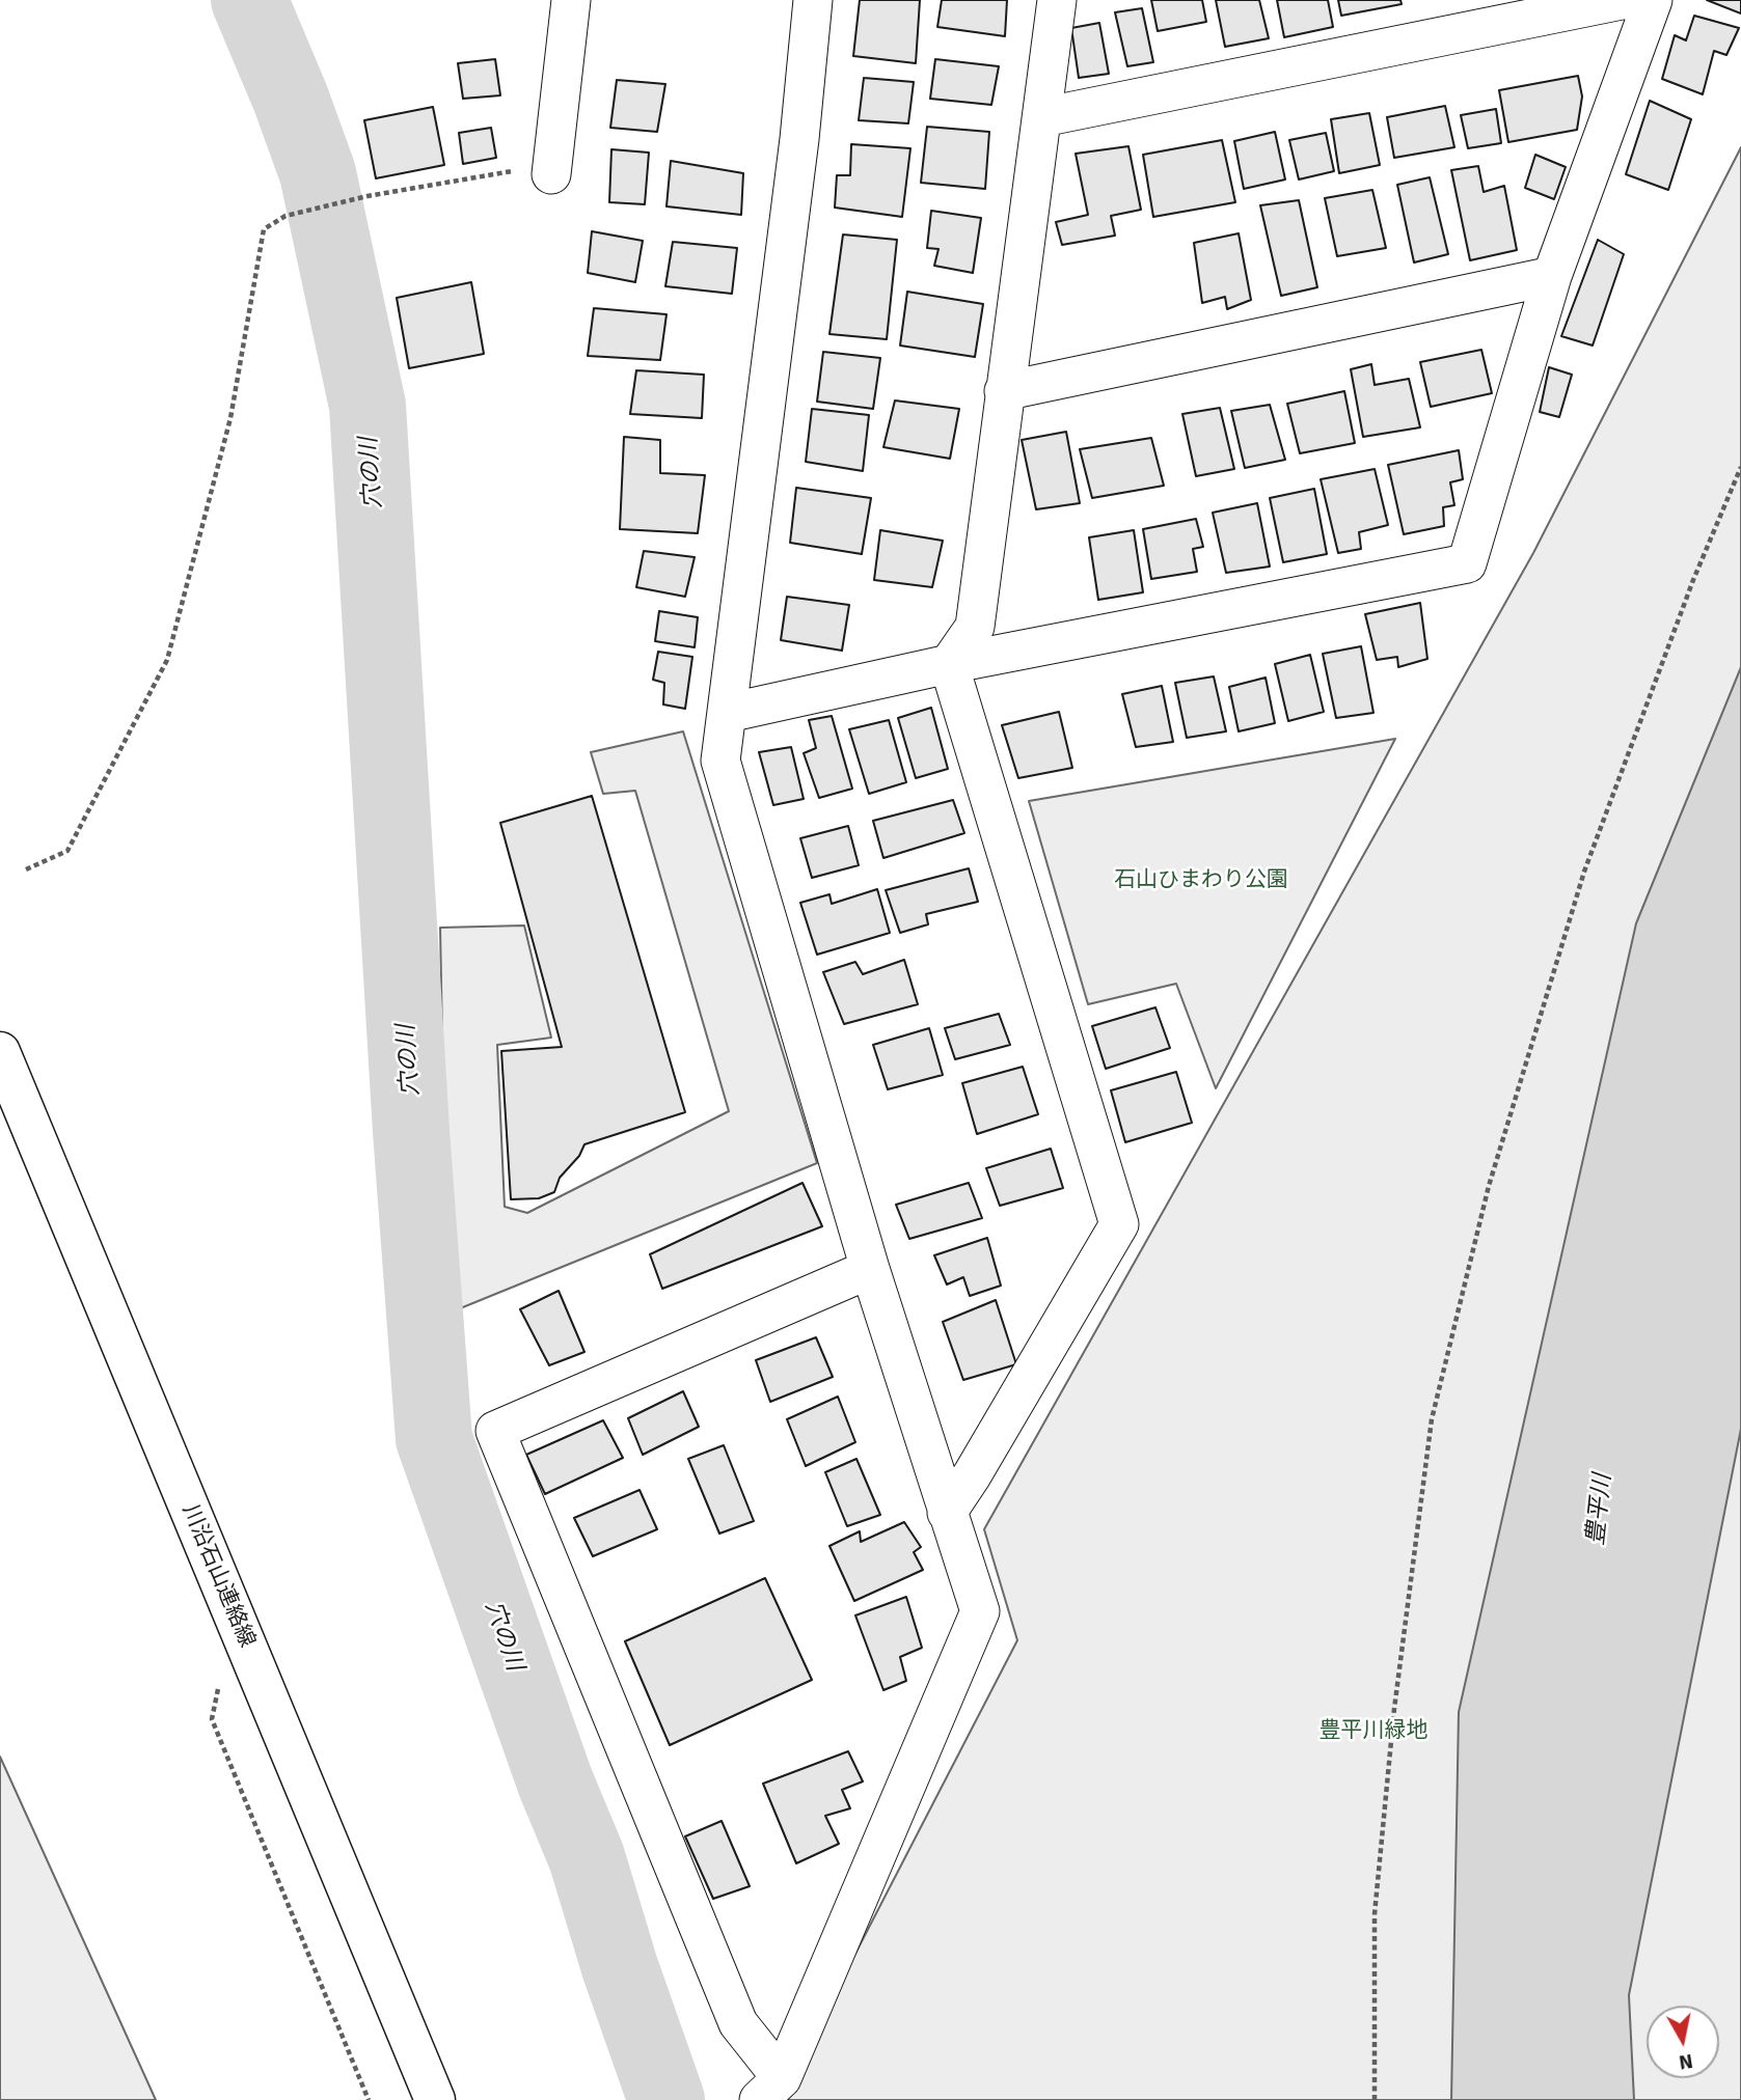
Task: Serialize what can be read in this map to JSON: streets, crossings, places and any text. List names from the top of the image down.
{
  "streets": {
    "street": ["川沿石山連絡線"]
  },
  "water": ["穴の川", "豊平川"],
  "parks": ["石山ひまわり公園", "豊平川緑地"],
  "north": "bottom"
}
